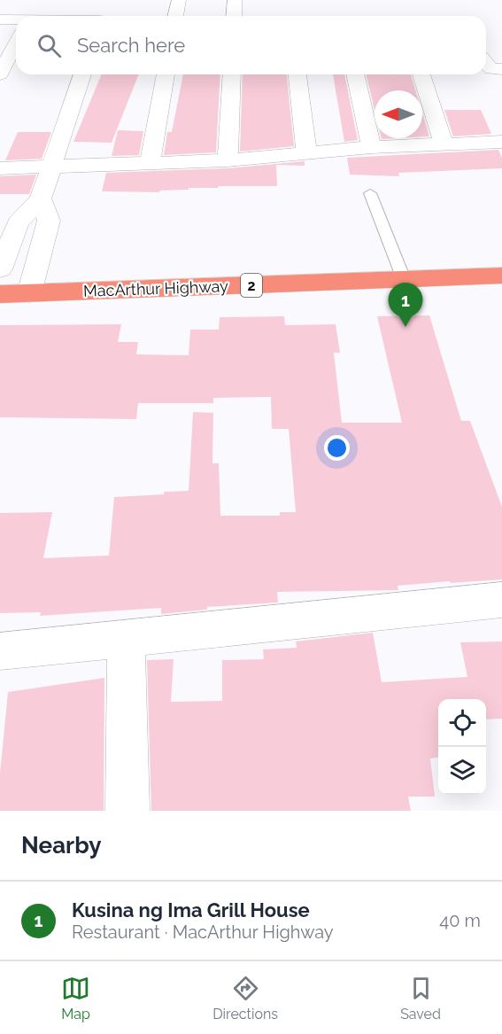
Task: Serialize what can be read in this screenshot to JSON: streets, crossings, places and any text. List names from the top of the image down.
{
  "streets": {
    "highway": ["2", "MacArthur Highway"]
  },
  "north": "left",
  "page": {
    "search": "Search here",
    "pins": "1",
    "heading": "Nearby",
    "list": [
      {
        "mark": "1",
        "name": "Kusina ng Ima Grill House",
        "note": "Restaurant · MacArthur Highway",
        "value": "40 m"
      }
    ],
    "nav": ["Map", "Directions", "Saved"]
  }
}
